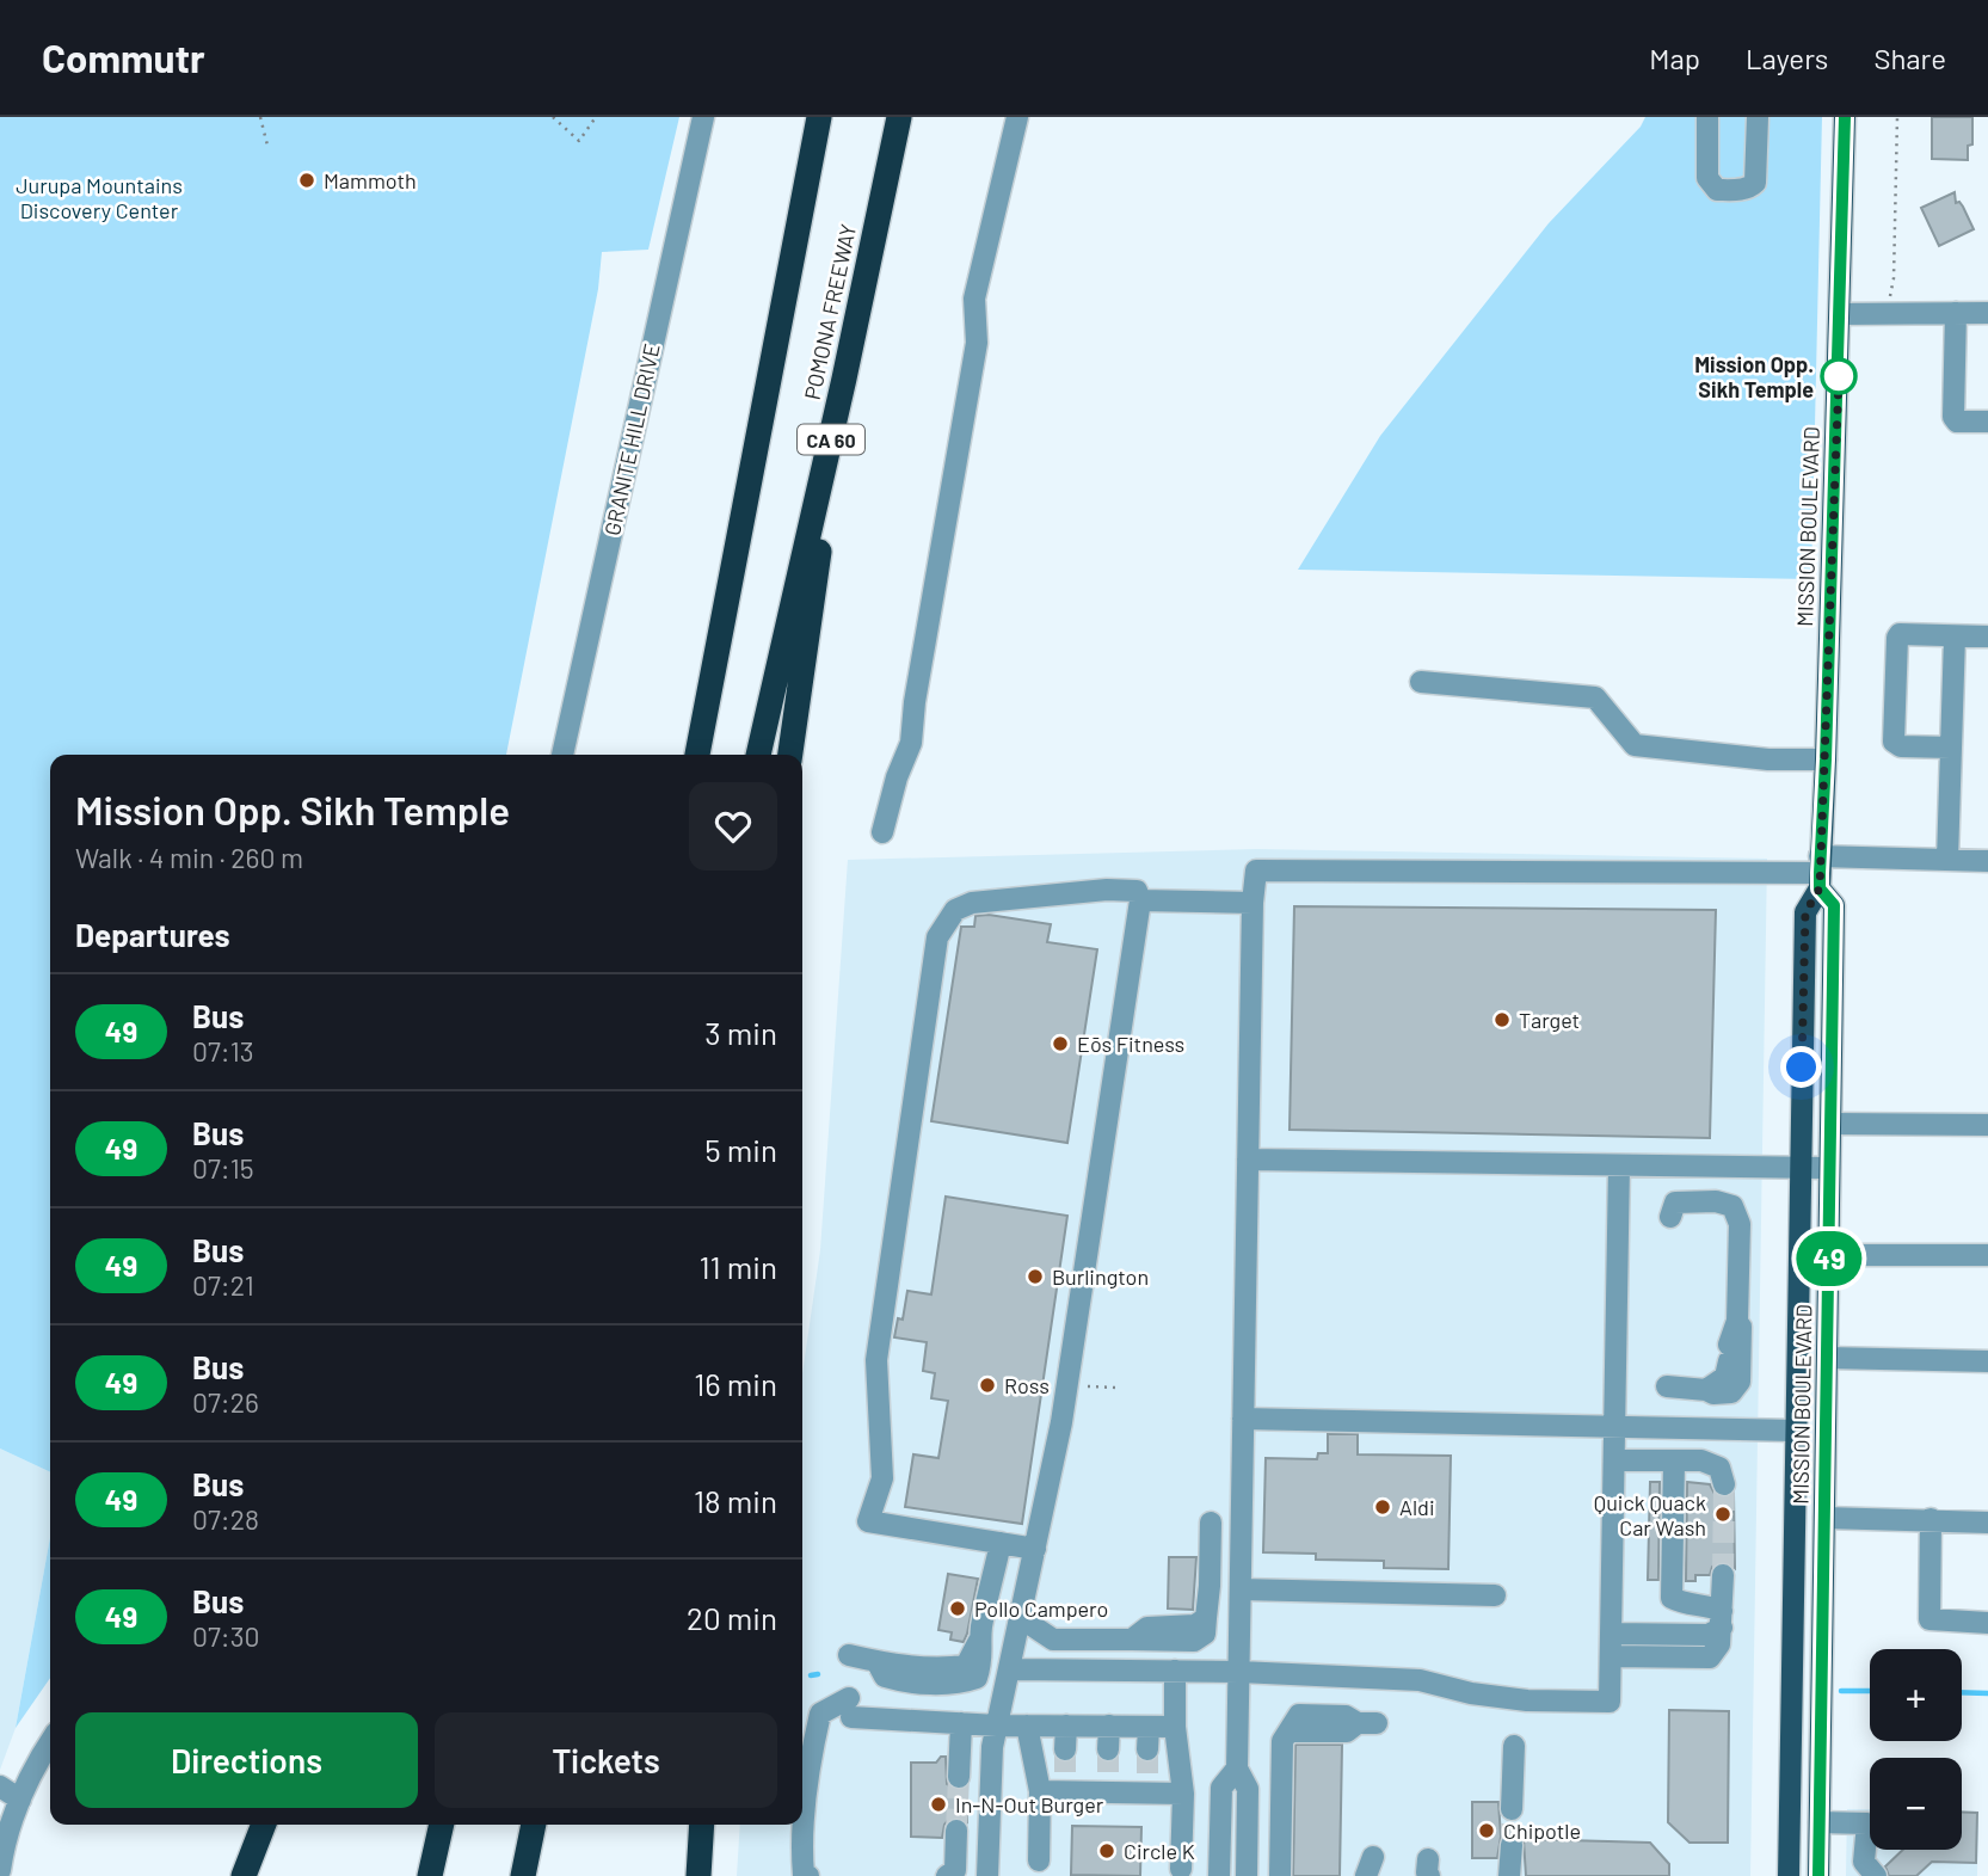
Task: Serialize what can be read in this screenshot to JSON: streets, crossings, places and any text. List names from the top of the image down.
{
  "streets": {
    "highway": ["POMONA FREEWAY", "CA 60"],
    "main road": ["MISSION BOULEVARD"],
    "street": ["GRANITE HILL DRIVE"]
  },
  "parks": ["Jurupa Mountains Discovery Center"],
  "places": [
    "Mammoth",
    "Mission Opp. Sikh Temple",
    "Target",
    "Eōs Fitness",
    "Burlington",
    "Ross",
    "Aldi",
    "Quick Quack Car Wash",
    "Pollo Campero",
    "In-N-Out Burger",
    "Chipotle",
    "Circle K"
  ],
  "lines": ["bus line 49"],
  "page": {
    "header": "Commutr",
    "nav": ["Map", "Layers", "Share"],
    "on_map": "49",
    "heading": [
      ["Mission Opp. Sikh Temple", "Walk · 4 min · 260 m"],
      "Departures"
    ],
    "list": [
      {
        "mark": "49",
        "name": "Bus",
        "note": "07:13",
        "value": "3 min"
      },
      {
        "mark": "49",
        "name": "Bus",
        "note": "07:15",
        "value": "5 min"
      },
      {
        "mark": "49",
        "name": "Bus",
        "note": "07:21",
        "value": "11 min"
      },
      {
        "mark": "49",
        "name": "Bus",
        "note": "07:26",
        "value": "16 min"
      },
      {
        "mark": "49",
        "name": "Bus",
        "note": "07:28",
        "value": "18 min"
      },
      {
        "mark": "49",
        "name": "Bus",
        "note": "07:30",
        "value": "20 min"
      }
    ],
    "map_buttons": ["+", "−"],
    "buttons": ["Directions", "Tickets"]
  }
}
